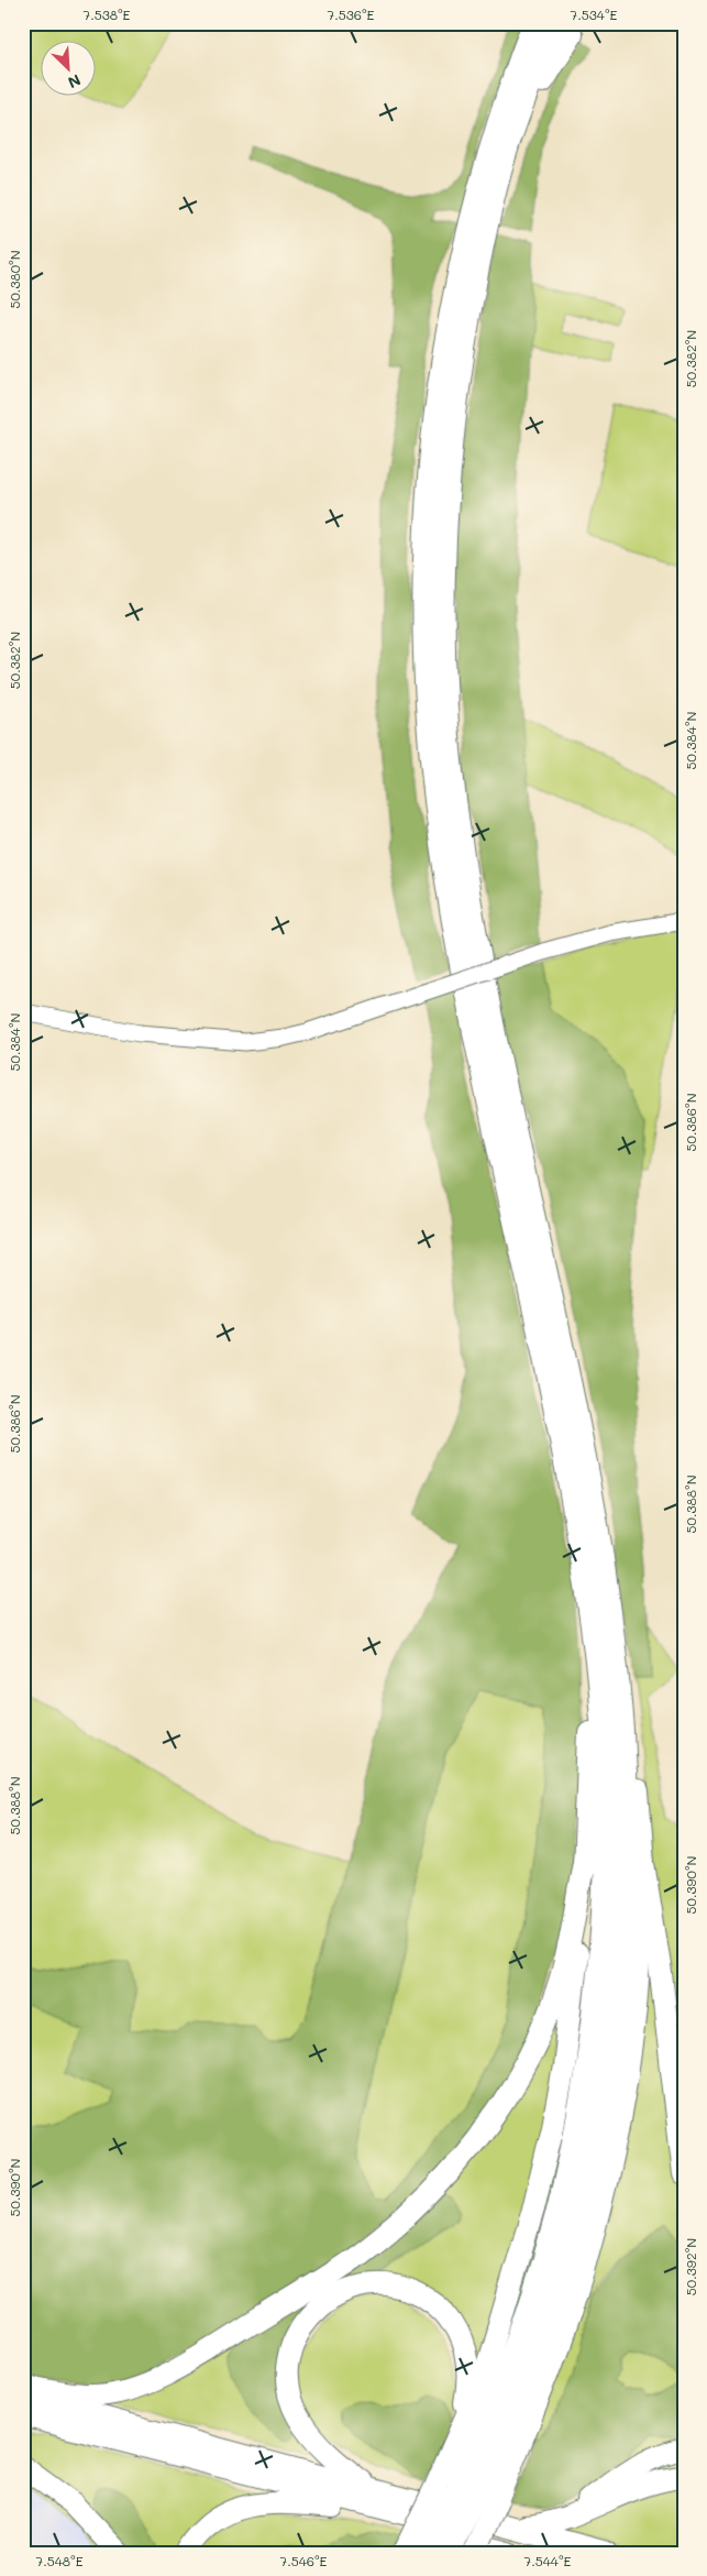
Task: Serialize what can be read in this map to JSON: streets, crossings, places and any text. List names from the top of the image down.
{
  "north": "bottom right",
  "coordinates": [
    "7.538°E",
    "7.536°E",
    "7.534°E",
    "50.380°N",
    "50.382°N",
    "50.384°N",
    "50.386°N",
    "50.388°N",
    "50.390°N",
    "50.392°N",
    "7.548°E",
    "7.546°E",
    "7.544°E"
  ]
}
